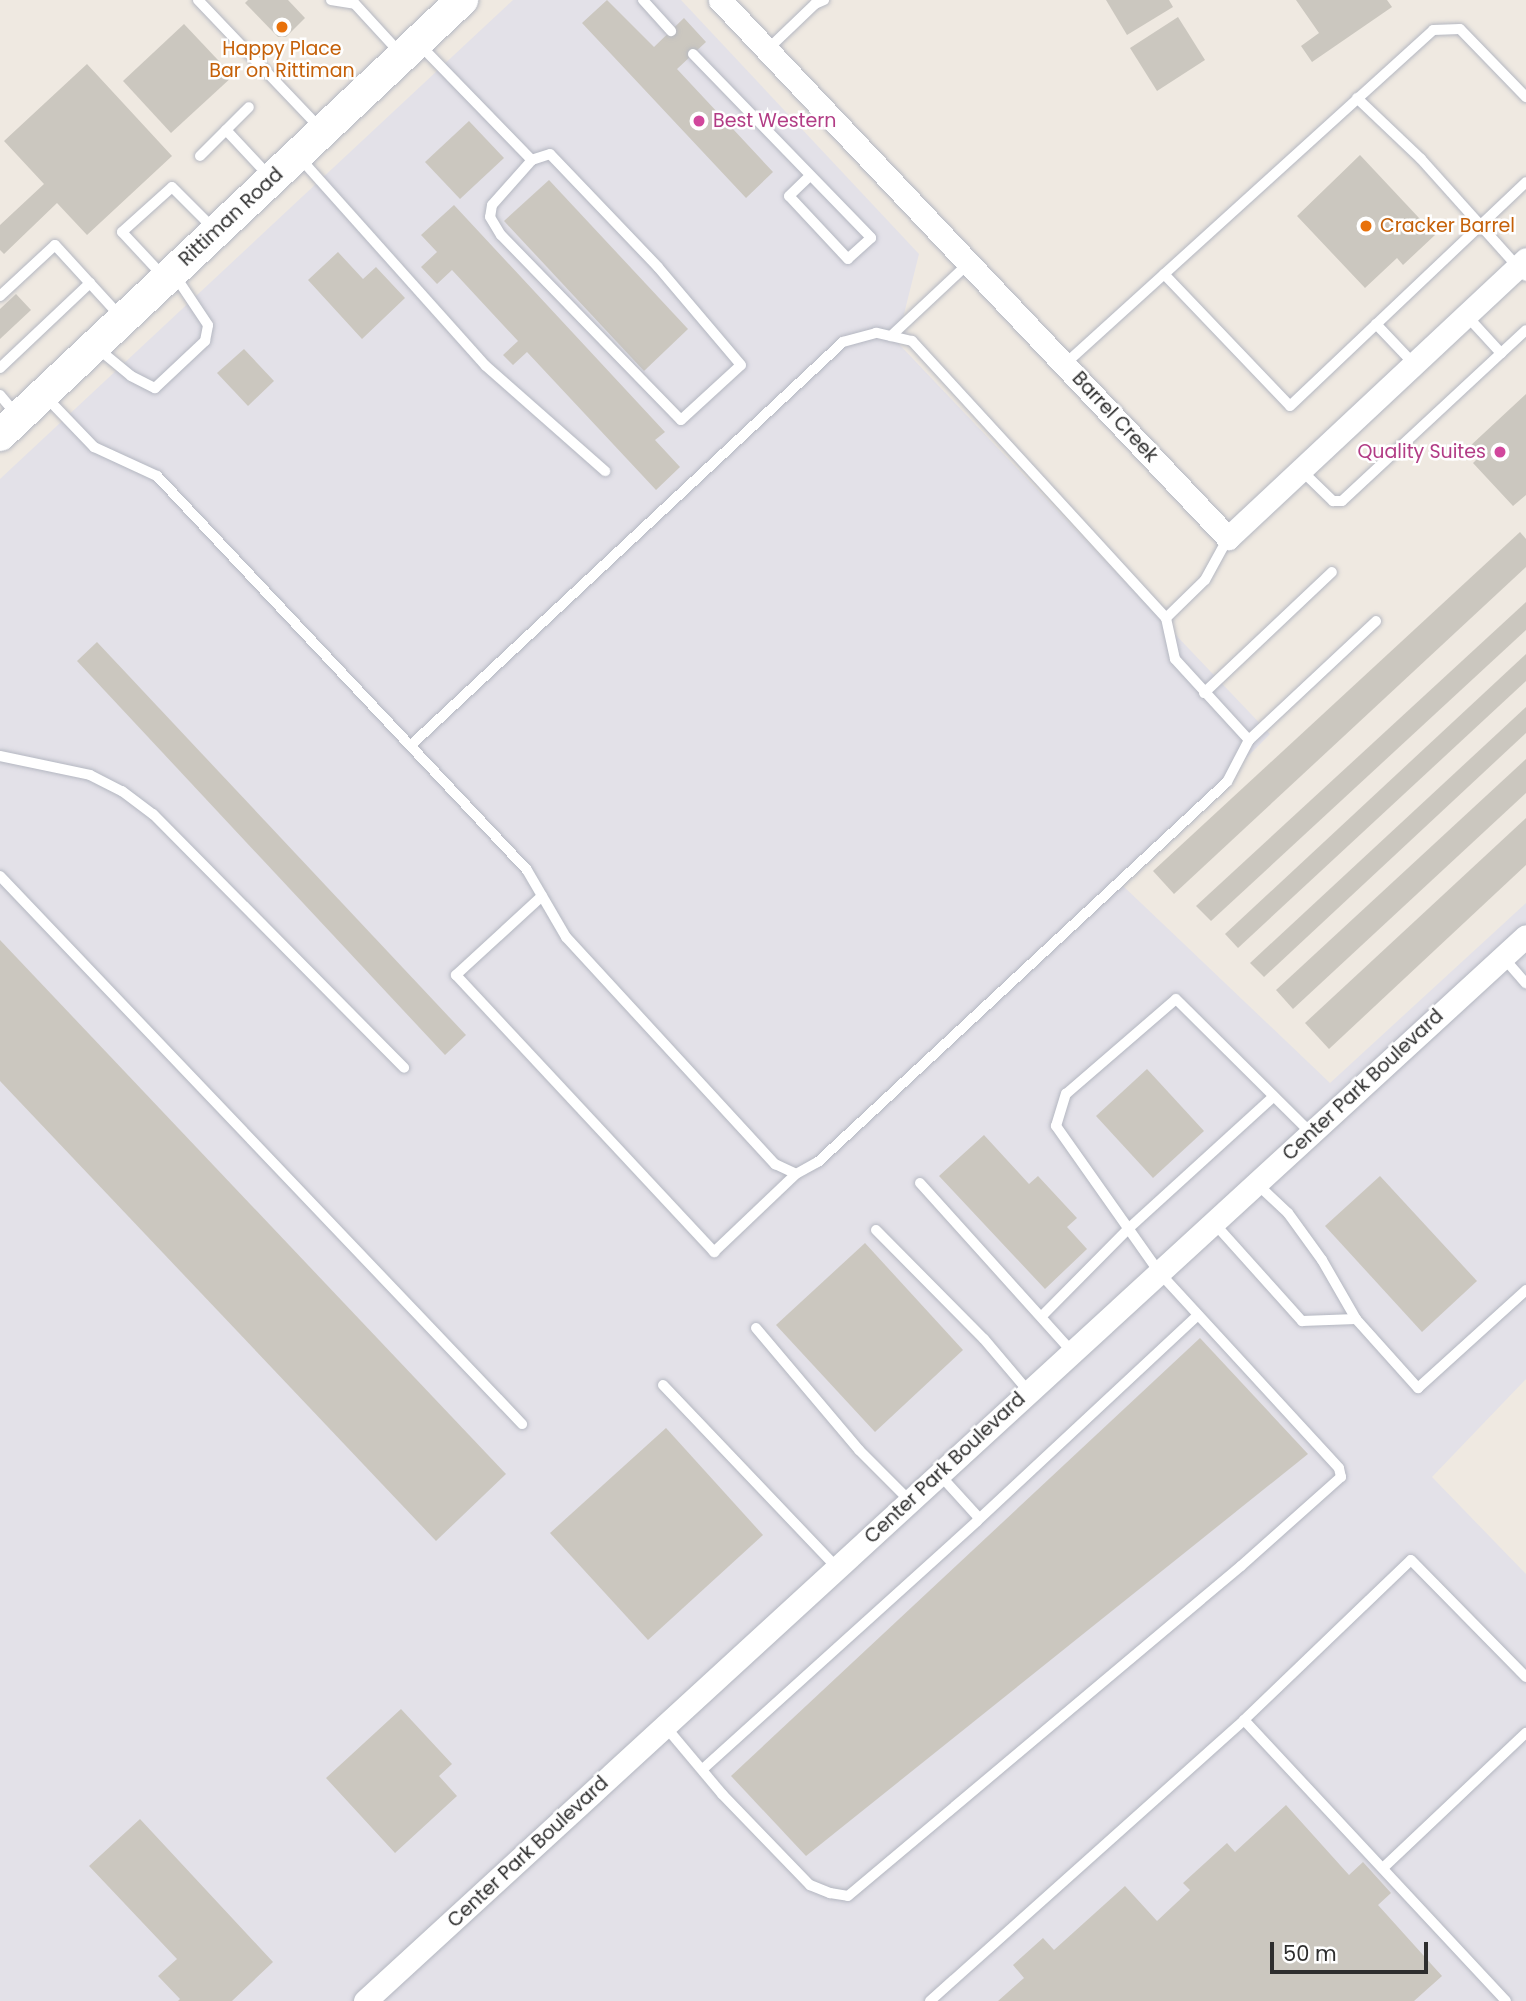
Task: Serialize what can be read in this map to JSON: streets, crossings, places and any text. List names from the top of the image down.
{
  "streets": {
    "main road": ["Rittiman Road"],
    "street": ["Barrel Creek", "Center Park Boulevard"]
  },
  "places": [
    "Happy Place Bar on Rittiman",
    "Best Western",
    "Cracker Barrel",
    "Quality Suites"
  ],
  "scale_bar": "50 m"
}
